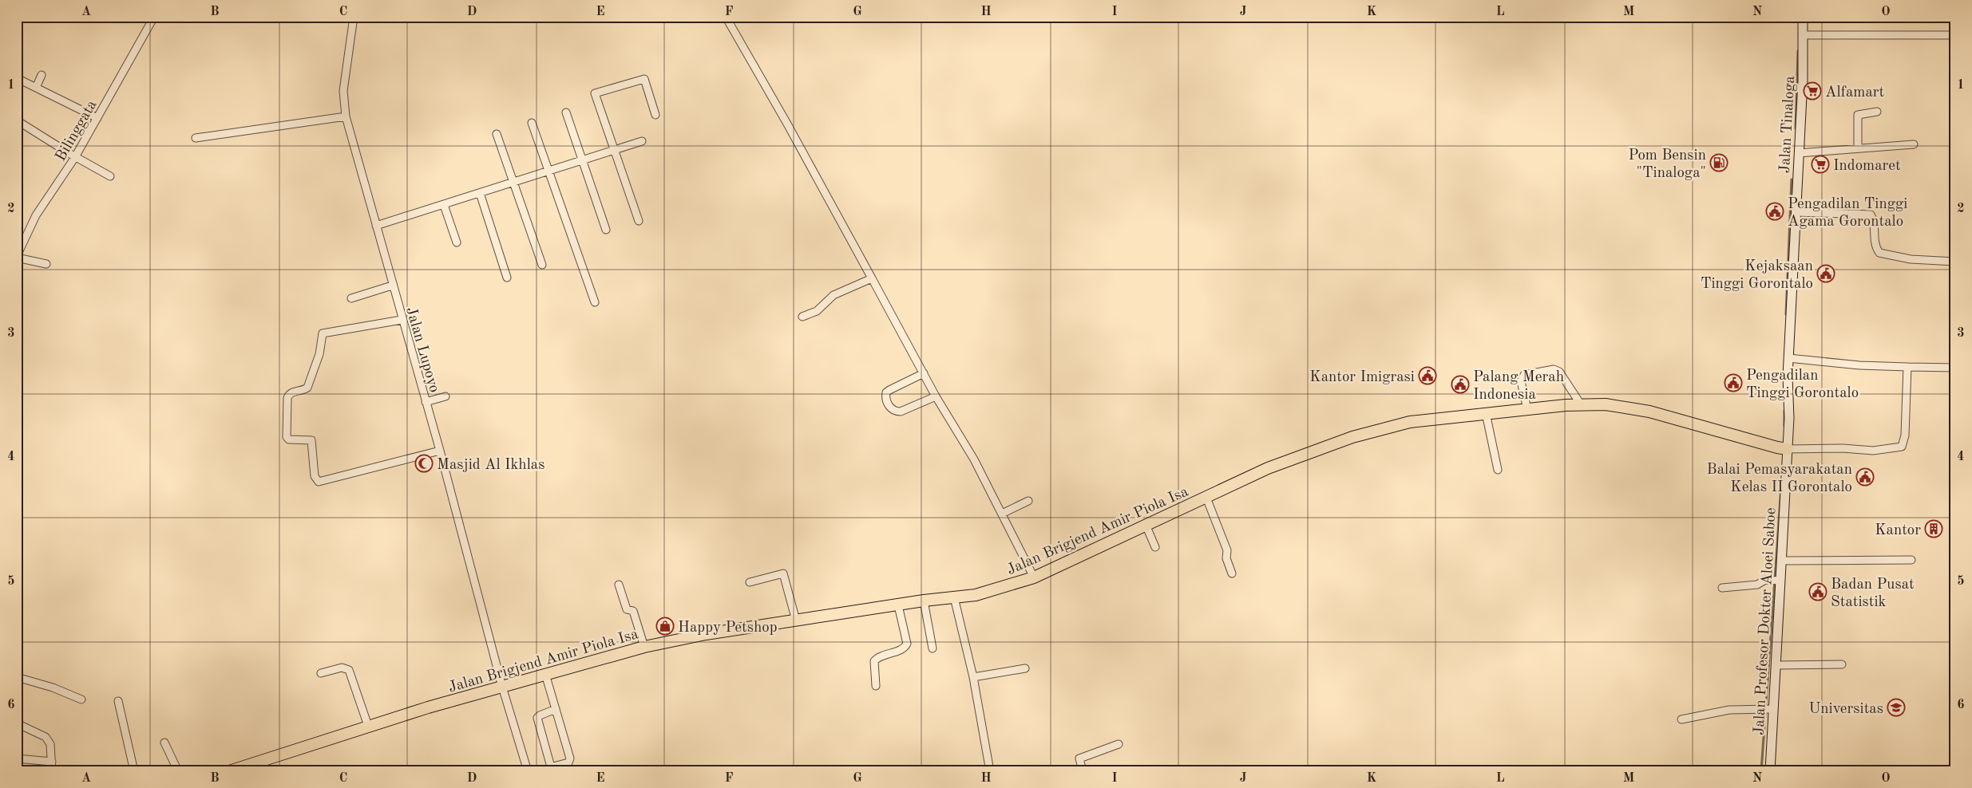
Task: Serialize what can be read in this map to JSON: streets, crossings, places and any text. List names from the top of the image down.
{
  "streets": {
    "main road": ["Jalan Brigjend Amir Piola Isa"],
    "street": [
      "Jalan Tinaloga",
      "Bilinggata",
      "Jalan Lupoyo",
      "Jalan Profesor Dokter Aloei Saboe"
    ]
  },
  "crossings": [
    ["Jalan Tinaloga", "Jalan Brigjend Amir Piola Isa"],
    ["Jalan Tinaloga", "Jalan Profesor Dokter Aloei Saboe"],
    ["Jalan Lupoyo", "Jalan Brigjend Amir Piola Isa"],
    ["Jalan Brigjend Amir Piola Isa", "Jalan Profesor Dokter Aloei Saboe"]
  ],
  "places": {
    "supermarket": ["Alfamart", "Indomaret"],
    "fuel station": ["Pom Bensin \"Tinaloga\""],
    "public building": [
      "Pengadilan Tinggi Agama Gorontalo",
      "Kejaksaan Tinggi Gorontalo",
      "Kantor Imigrasi",
      "Pengadilan Tinggi Gorontalo",
      "Palang Merah Indonesia",
      "Balai Pemasyarakatan Kelas II Gorontalo",
      "Badan Pusat Statistik"
    ],
    "mosque": ["Masjid Al Ikhlas"],
    "building": ["Kantor"],
    "shop": ["Happy Petshop"],
    "school or university": ["Universitas"]
  },
  "grid": {
    "columns": [
      "A",
      "B",
      "C",
      "D",
      "E",
      "F",
      "G",
      "H",
      "I",
      "J",
      "K",
      "L",
      "M",
      "N",
      "O"
    ],
    "rows": [
      "1",
      "2",
      "3",
      "4",
      "5",
      "6"
    ]
  }
}
